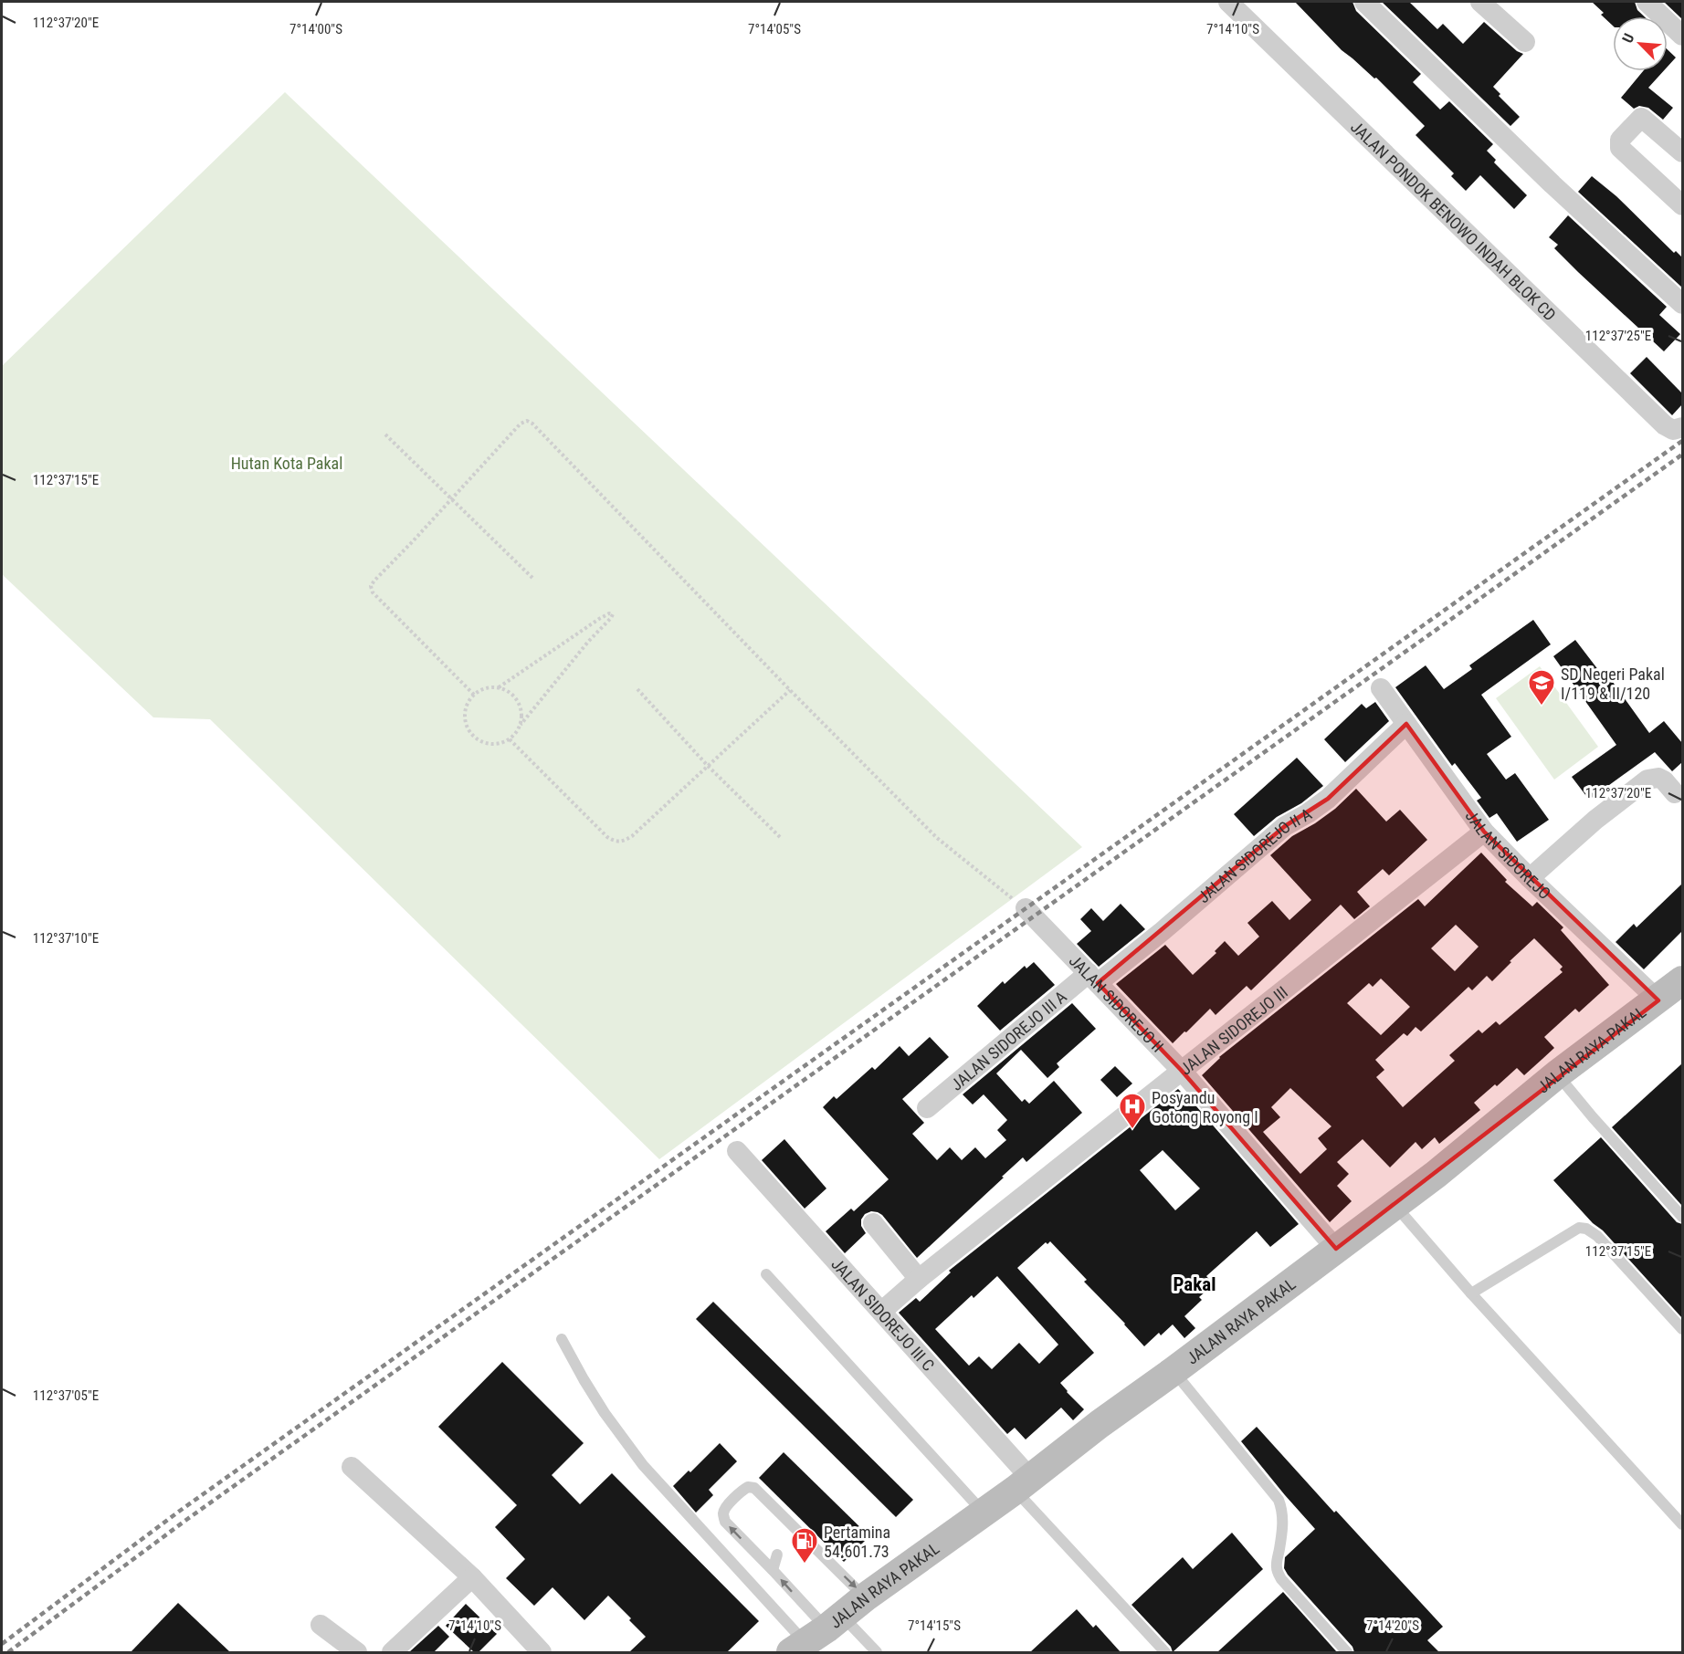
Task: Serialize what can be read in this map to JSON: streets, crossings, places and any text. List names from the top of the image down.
{
  "streets": {
    "main road": ["JALAN RAYA PAKAL"],
    "street": [
      "JALAN PONDOK BENOWO INDAH BLOK CD",
      "JALAN SIDOREJO",
      "JALAN SIDOREJO II A",
      "JALAN SIDOREJO II",
      "JALAN SIDOREJO III",
      "JALAN SIDOREJO III A",
      "JALAN SIDOREJO III C"
    ]
  },
  "crossings": [
    ["JALAN SIDOREJO", "JALAN SIDOREJO II A"],
    ["JALAN SIDOREJO", "JALAN SIDOREJO III"],
    ["JALAN SIDOREJO", "JALAN RAYA PAKAL"],
    ["JALAN SIDOREJO II A", "JALAN SIDOREJO II"],
    ["JALAN SIDOREJO II A", "JALAN SIDOREJO III A"],
    ["JALAN SIDOREJO II", "JALAN SIDOREJO III"],
    ["JALAN SIDOREJO II", "JALAN SIDOREJO III A"],
    ["JALAN SIDOREJO II", "JALAN RAYA PAKAL"],
    ["JALAN SIDOREJO III", "JALAN SIDOREJO III C"],
    ["JALAN RAYA PAKAL", "JALAN SIDOREJO III C"]
  ],
  "districts": ["Pakal"],
  "parks": ["Hutan Kota Pakal"],
  "places": {
    "school or university": ["SD Negeri Pakal I/119 & II/120"],
    "hospital": ["Posyandu Gotong Royong I"],
    "fuel station": ["Pertamina 54.601.73"]
  },
  "north": "top left",
  "coordinates": [
    "112°37'20\"E",
    "7°14'00\"S",
    "7°14'05\"S",
    "7°14'10\"S",
    "112°37'25\"E",
    "112°37'15\"E",
    "112°37'10\"E",
    "112°37'05\"E",
    "7°14'15\"S",
    "7°14'20\"S"
  ]
}
